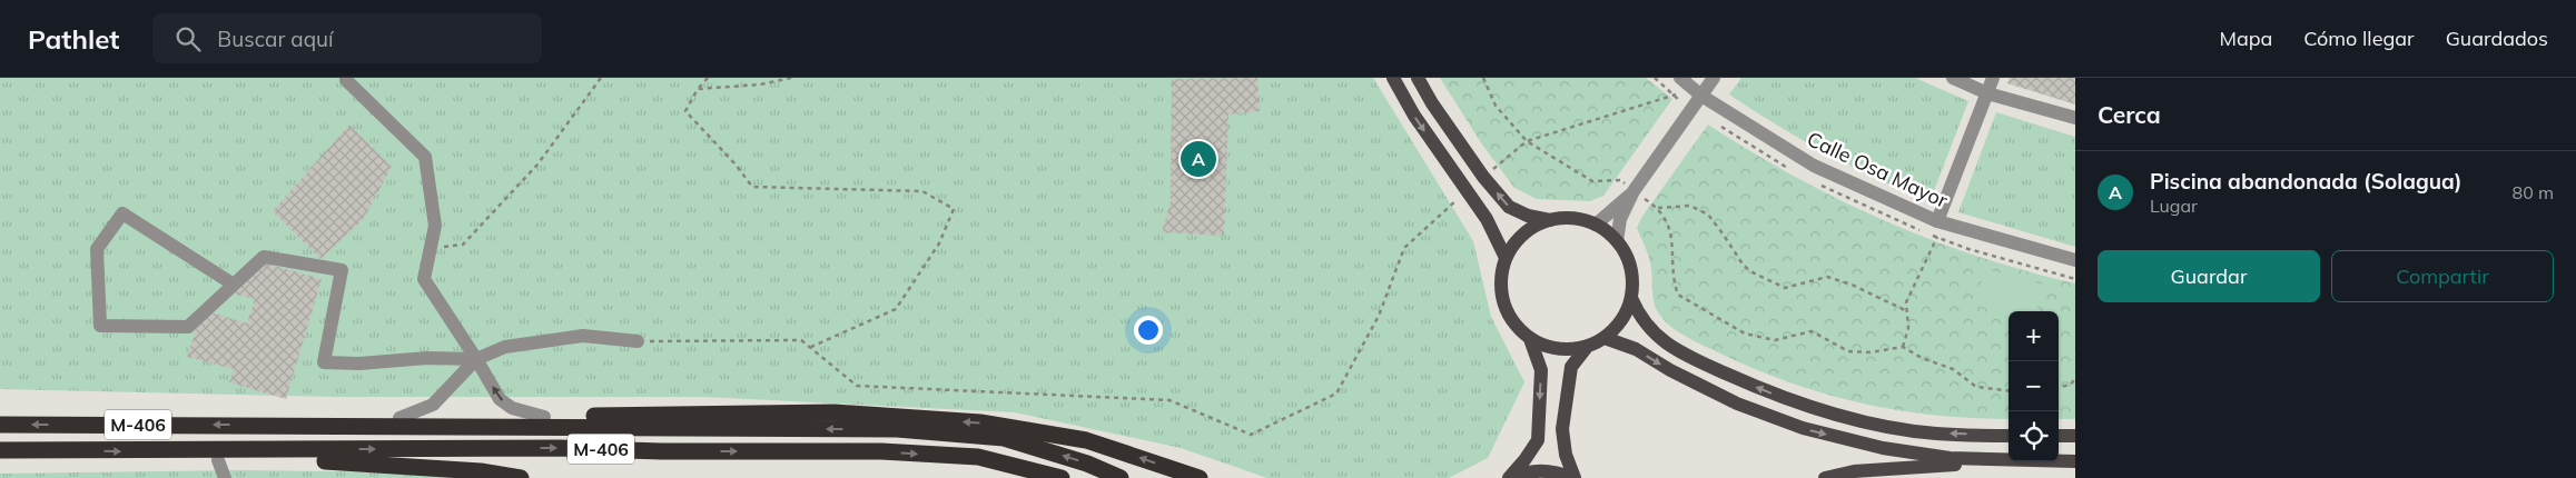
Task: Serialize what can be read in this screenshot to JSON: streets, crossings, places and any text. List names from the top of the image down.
{
  "streets": {
    "highway": ["M-406"],
    "street": ["Calle Osa Mayor"]
  },
  "page": {
    "header": "Pathlet",
    "search": "Buscar aquí",
    "nav": ["Mapa", "Cómo llegar", "Guardados"],
    "heading": "Cerca",
    "pins": "A",
    "list": [
      {
        "mark": "A",
        "name": "Piscina abandonada (Solagua)",
        "note": "Lugar",
        "value": "80 m"
      }
    ],
    "buttons": ["Guardar", "Compartir"],
    "map_buttons": ["+", "−"]
  }
}
